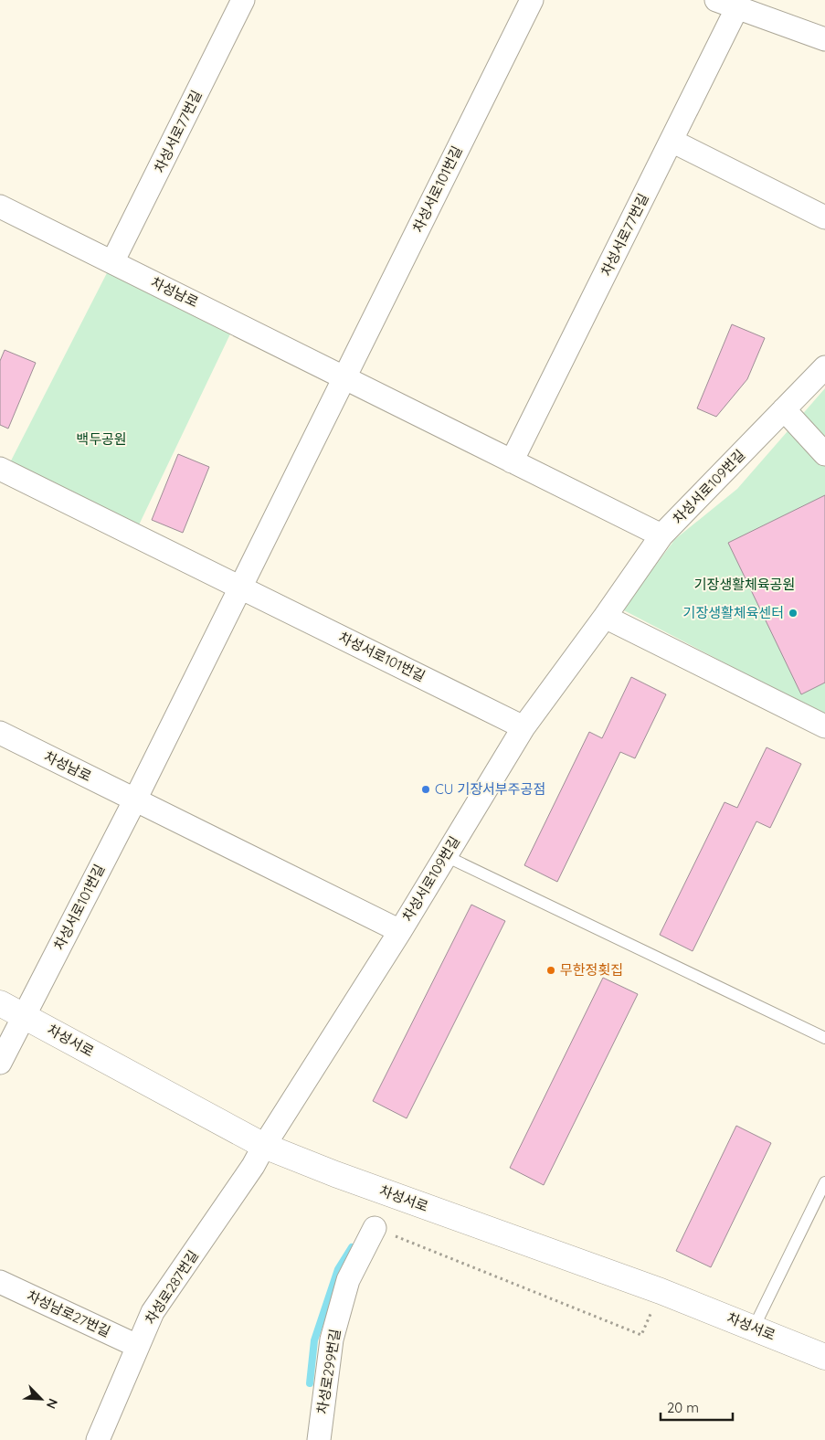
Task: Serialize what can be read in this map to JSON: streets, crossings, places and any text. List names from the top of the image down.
{
  "streets": {
    "street": [
      "차성서로77번길",
      "차성서로101번길",
      "차성남로",
      "차성서로109번길",
      "차성서로",
      "차성로287번길",
      "차성남로27번길",
      "차성로299번길"
    ]
  },
  "crossings": [
    ["차성서로77번길", "차성남로"],
    ["차성서로101번길", "차성남로"],
    ["차성서로101번길", "차성서로109번길"],
    ["차성서로101번길", "차성서로"],
    ["차성서로109번길", "차성서로"],
    ["차성서로109번길", "차성로287번길"],
    ["차성서로", "차성로287번길"],
    ["차성로287번길", "차성남로27번길"]
  ],
  "parks": ["백두공원", "기장생활체육공원"],
  "places": ["기장생활체육센터", "CU 기장서부주공점", "무한정횟집"],
  "scale_bar": "20 m",
  "north": "bottom right"
}
